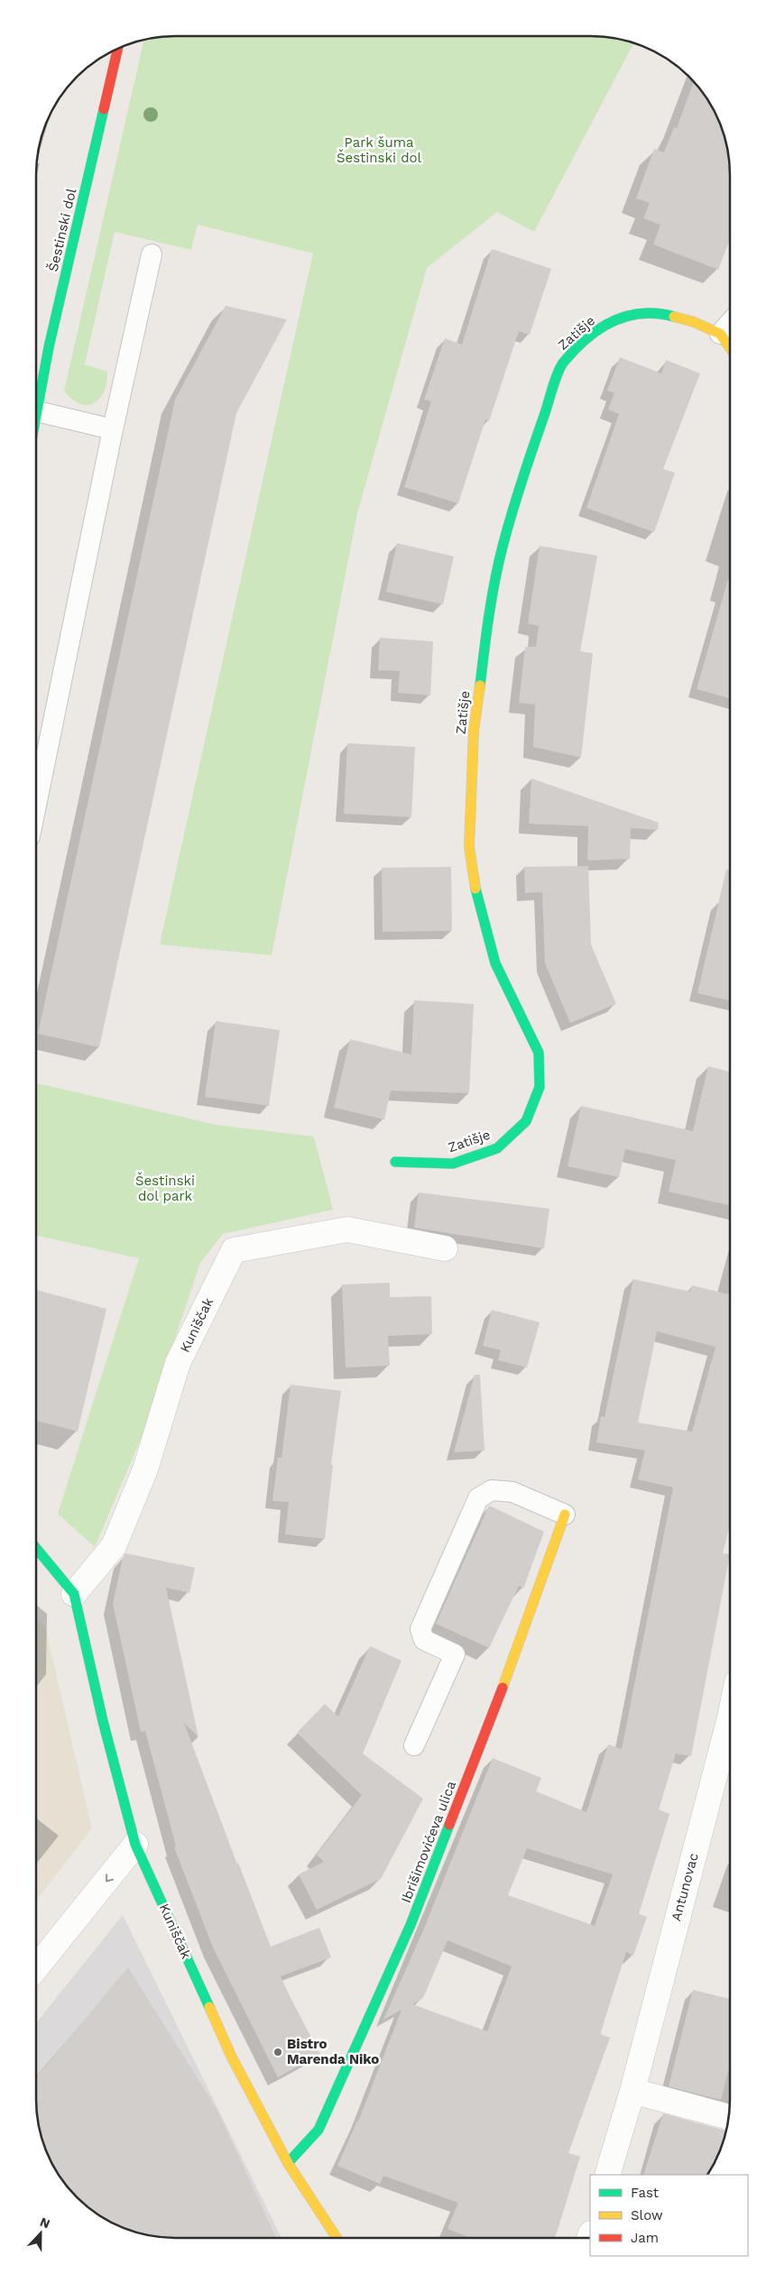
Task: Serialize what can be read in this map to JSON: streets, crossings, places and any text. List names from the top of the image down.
{
  "streets": {
    "street": [
      "Šestinski dol",
      "Zatišje",
      "Kuniščak",
      "Ibrišimovićeva ulica",
      "Antunovac"
    ]
  },
  "crossings": [
    ["Kuniščak", "Ibrišimovićeva ulica"]
  ],
  "parks": ["Park šuma Šestinski dol", "Šestinski dol park"],
  "places": ["Bistro Marenda Niko"],
  "legend": ["Fast", "Slow", "Jam"],
  "north": "top"
}
